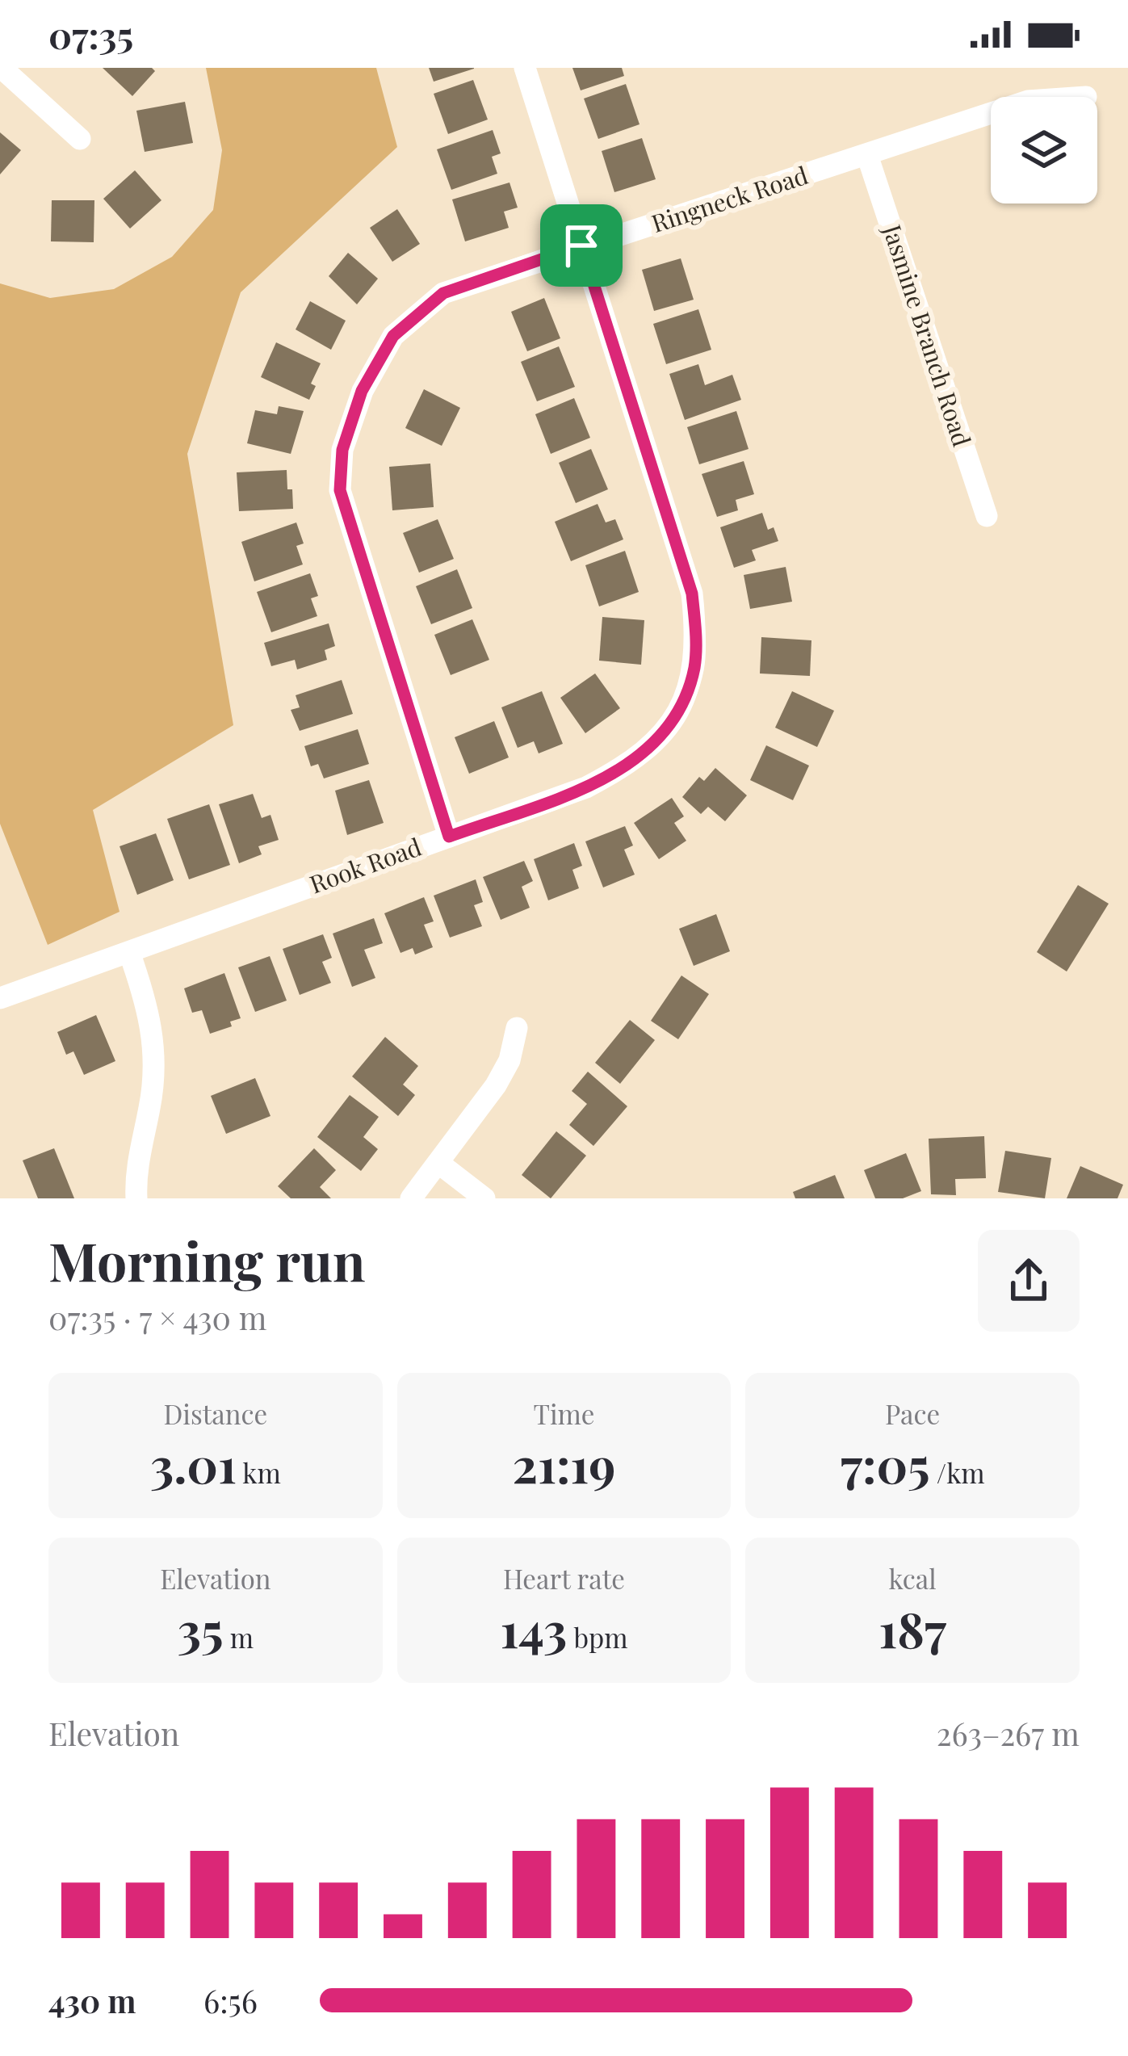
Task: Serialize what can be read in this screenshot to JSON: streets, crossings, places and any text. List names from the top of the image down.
{
  "streets": {
    "street": ["Ringneck Road", "Jasmine Branch Road", "Rook Road"]
  },
  "crossings": [
    ["Ringneck Road", "Jasmine Branch Road"],
    ["Ringneck Road", "Rook Road"]
  ],
  "page": {
    "status": "07:35",
    "heading": ["Morning run", "07:35 · 7 × 430 m"],
    "stats": [
      ["Distance", "3.01 km"],
      ["Time", "21:19"],
      ["Pace", "7:05 /km"],
      ["Elevation", "35 m"],
      ["Heart rate", "143 bpm"],
      ["kcal", "187"]
    ],
    "chart": ["Elevation", "263–267 m"],
    "list": [
      {
        "name": "430 m",
        "note": "6:56"
      }
    ]
  }
}
